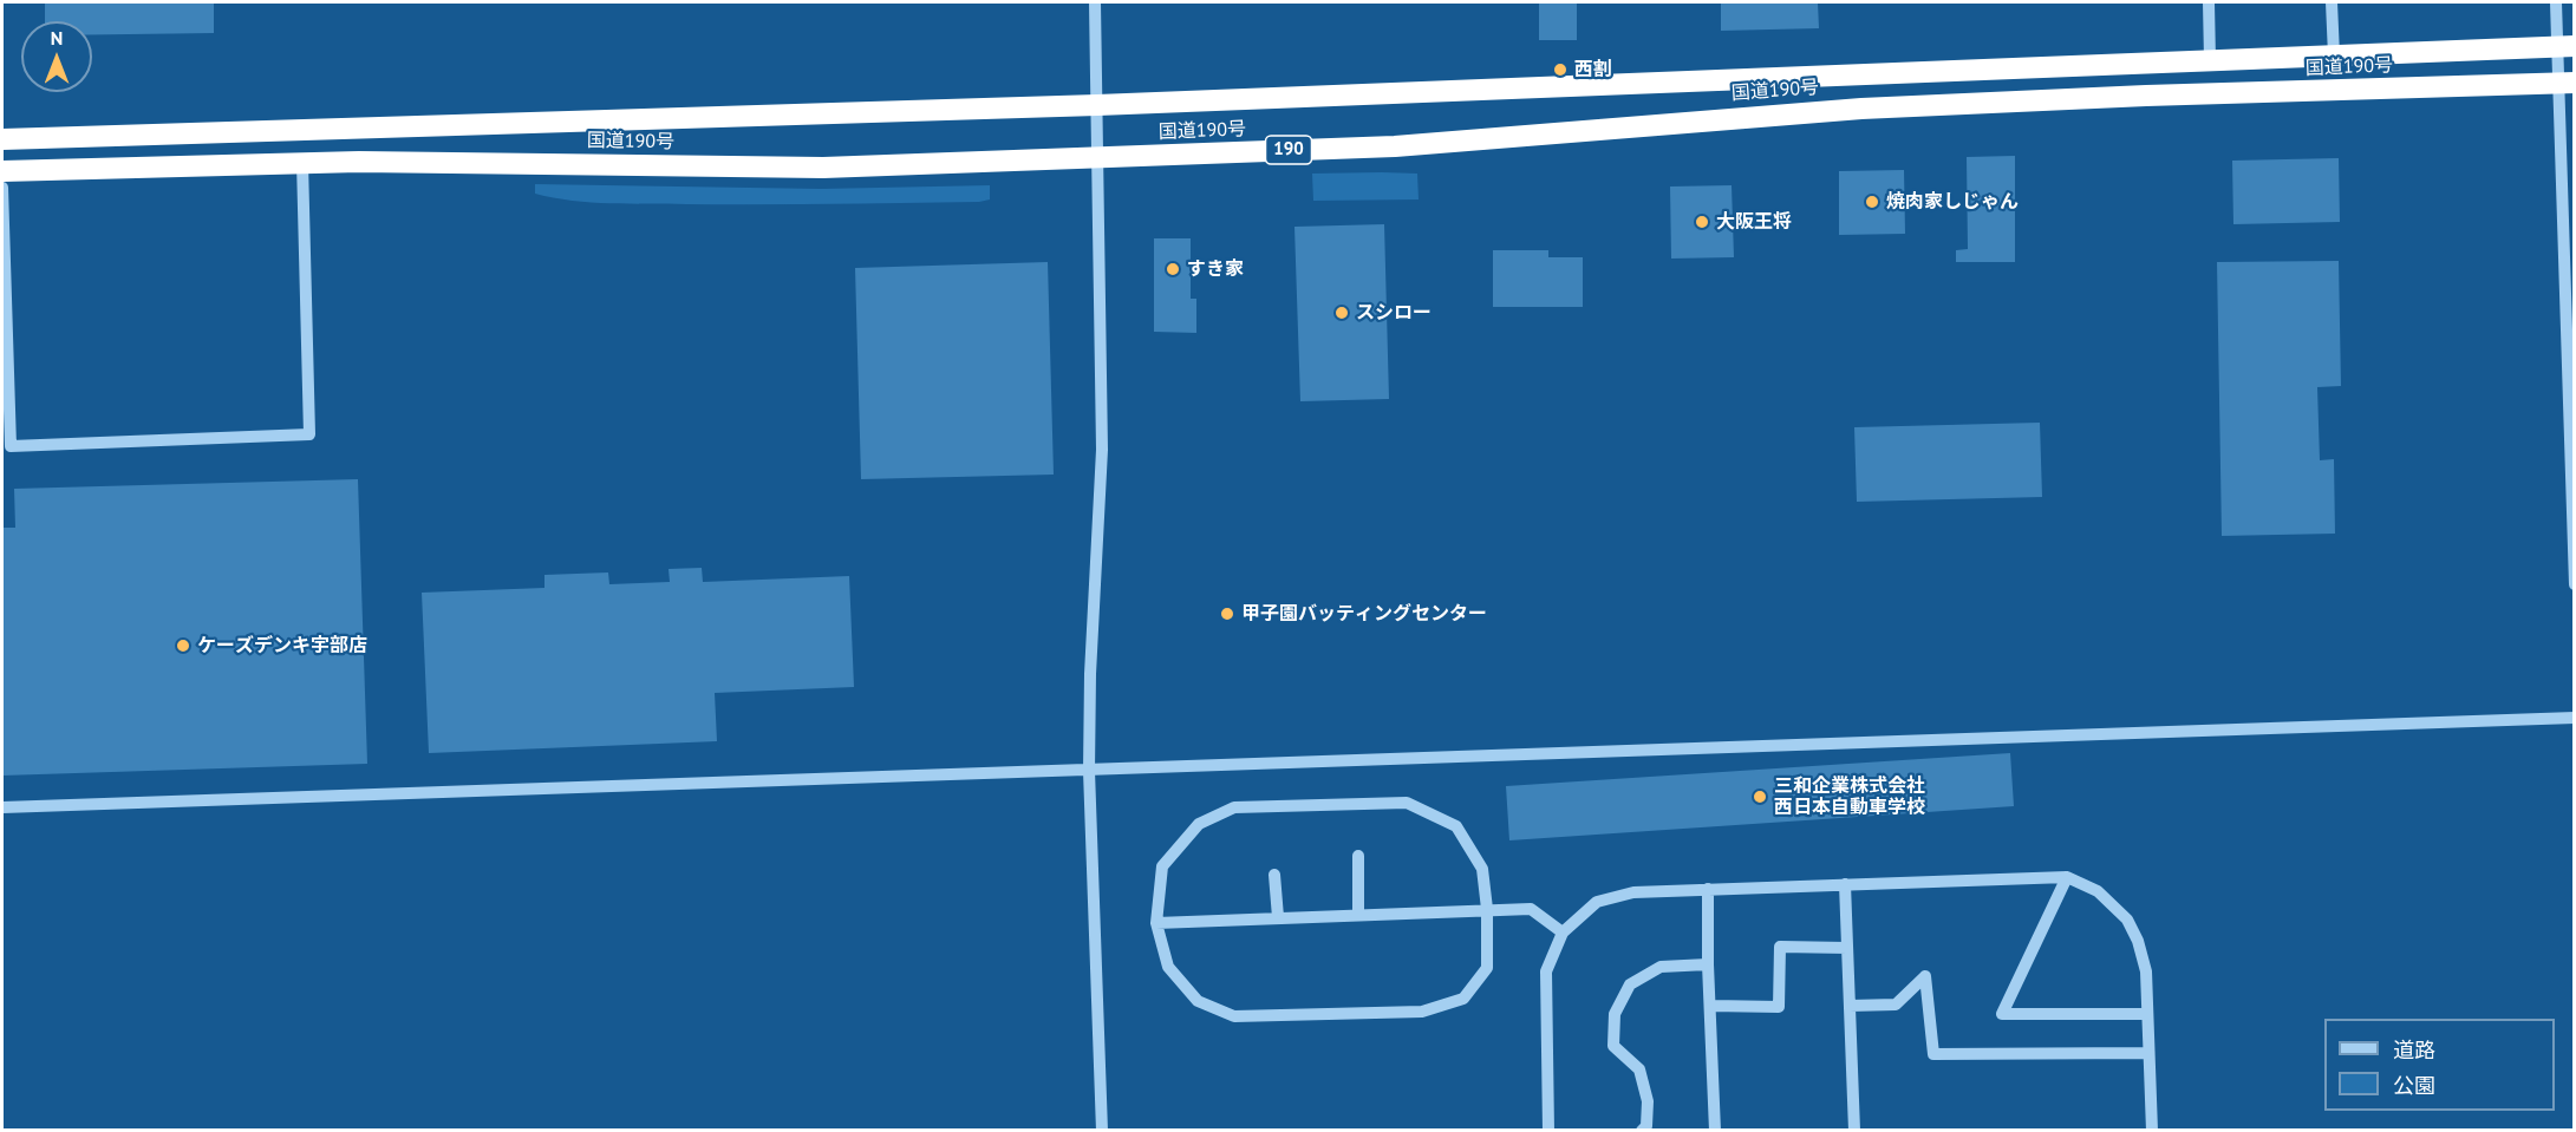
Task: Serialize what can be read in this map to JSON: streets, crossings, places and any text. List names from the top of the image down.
{
  "streets": {
    "highway": ["国道190号", "190"]
  },
  "places": [
    "西割",
    "焼肉家しじゃん",
    "大阪王将",
    "すき家",
    "スシロー",
    "甲子園バッティングセンター",
    "ケーズデンキ宇部店",
    "三和企業株式会社 西日本自動車学校"
  ],
  "legend": ["道路", "公園"],
  "north": "top"
}
